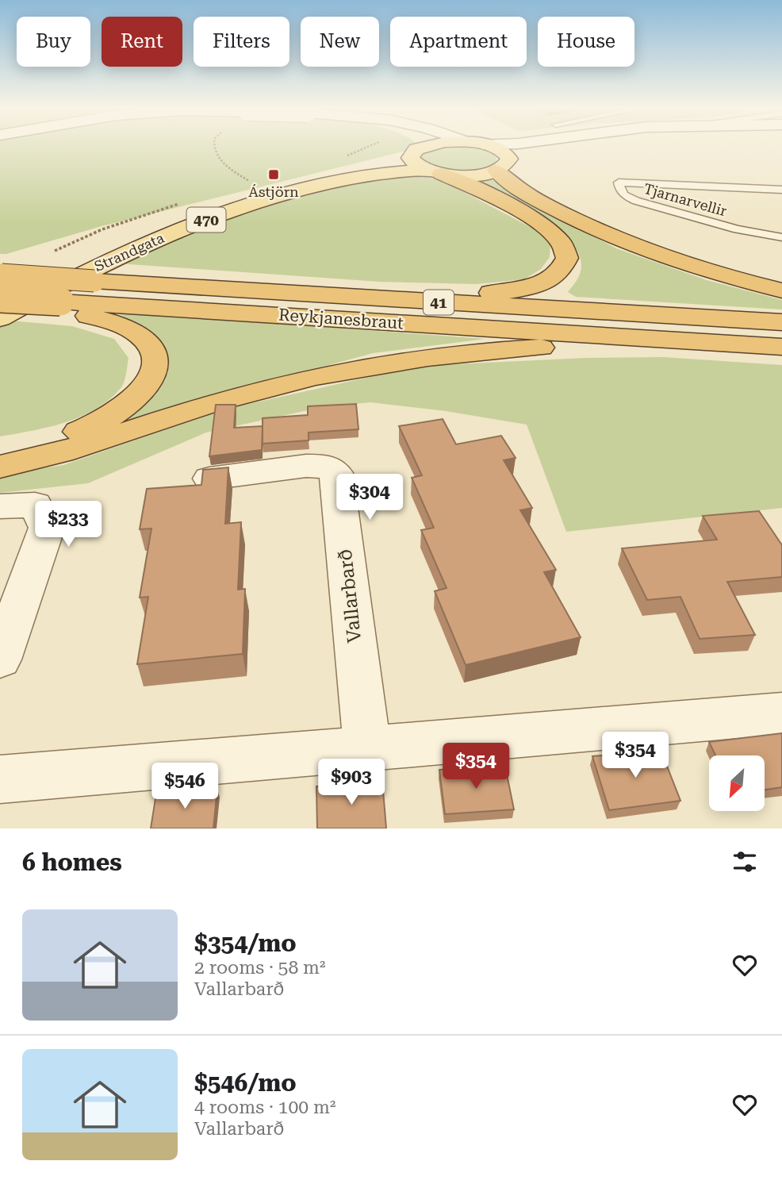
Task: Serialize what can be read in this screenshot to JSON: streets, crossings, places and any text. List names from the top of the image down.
{
  "streets": {
    "highway": ["41", "Reykjanesbraut"],
    "main road": ["470", "Strandgata"],
    "street": ["Vallarbarð"],
    "lane": ["Tjarnarvellir"]
  },
  "crossings": [
    ["470", "Strandgata"],
    ["Strandgata", "Reykjanesbraut"]
  ],
  "places": {
    "transit": ["Ástjörn"]
  },
  "north": "bottom left",
  "page": {
    "chip": [
      "Buy",
      "Rent",
      "Filters",
      "New",
      "Apartment",
      "House"
    ],
    "price": [
      "$304",
      "$233",
      "$354",
      "$354",
      "$903",
      "$546"
    ],
    "heading": "6 homes",
    "list": [
      {
        "name": "$354/mo",
        "note": "2 rooms · 58 m² · Vallarbarð"
      },
      {
        "name": "$546/mo",
        "note": "4 rooms · 100 m² · Vallarbarð"
      }
    ]
  }
}
